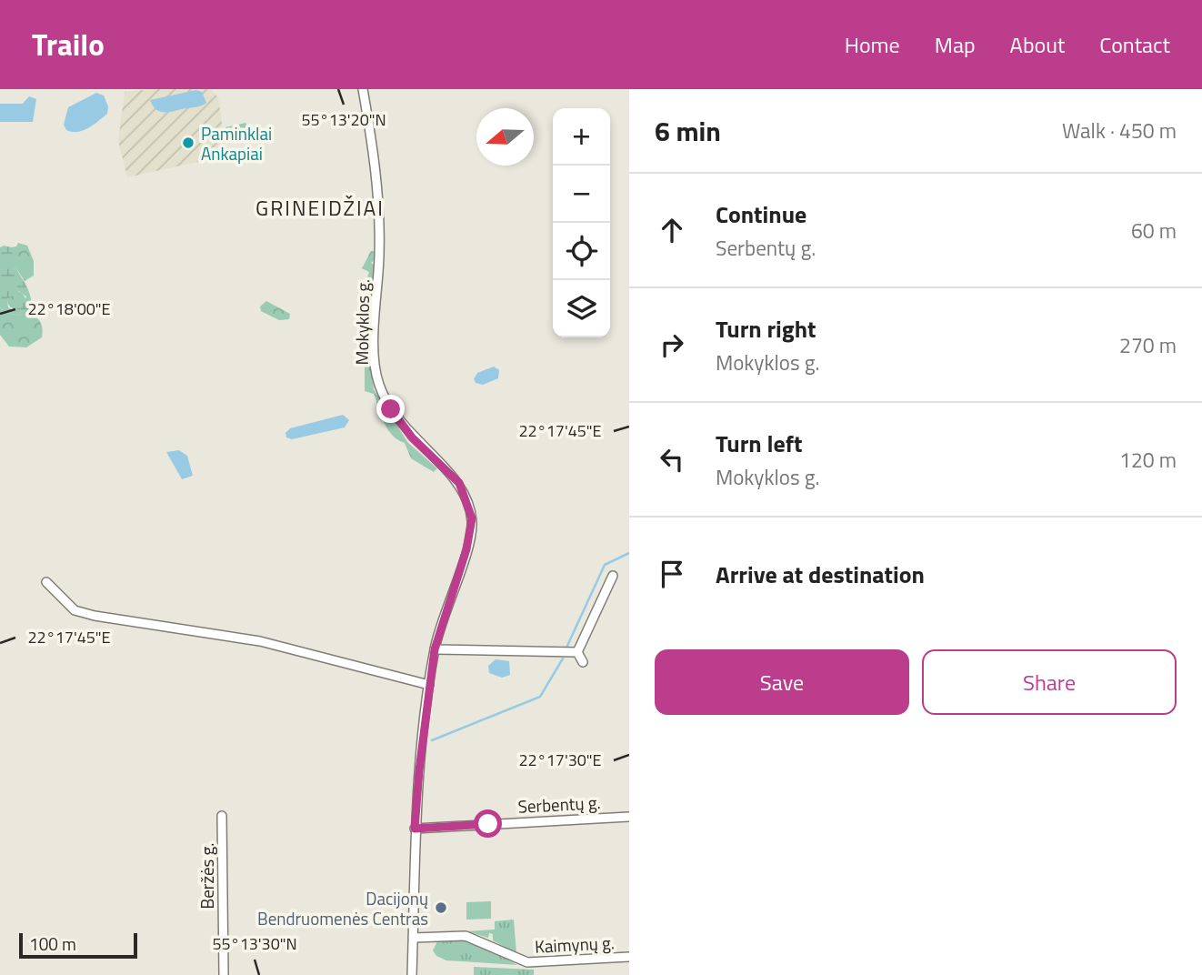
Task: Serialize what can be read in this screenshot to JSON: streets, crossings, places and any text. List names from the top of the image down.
{
  "streets": {
    "street": [
      "Mokyklos g.",
      "Serbentų g.",
      "Beržės g.",
      "Kaimynų g."
    ]
  },
  "crossings": [
    ["Mokyklos g.", "Serbentų g."],
    ["Mokyklos g.", "Kaimynų g."]
  ],
  "districts": ["GRINEIDŽIAI"],
  "places": ["Paminklai Ankapiai", "Dacijonų Bendruomenės Centras"],
  "scale_bar": "100 m",
  "north": "left",
  "page": {
    "header": "Trailo",
    "nav": [
      "Home",
      "Map",
      "About",
      "Contact"
    ],
    "heading": ["6 min", "Walk · 450 m"],
    "map_buttons": ["+", "−"],
    "list": [
      ["Continue", "Serbentų g.", "60 m"],
      ["Turn right", "Mokyklos g.", "270 m"],
      ["Turn left", "Mokyklos g.", "120 m"],
      "Arrive at destination"
    ],
    "buttons": ["Save", "Share"],
    "scale": "100 m"
  },
  "coordinates": [
    "55°13'20\"N",
    "22°18'00\"E",
    "22°17'45\"E",
    "22°17'30\"E",
    "55°13'30\"N"
  ]
}
